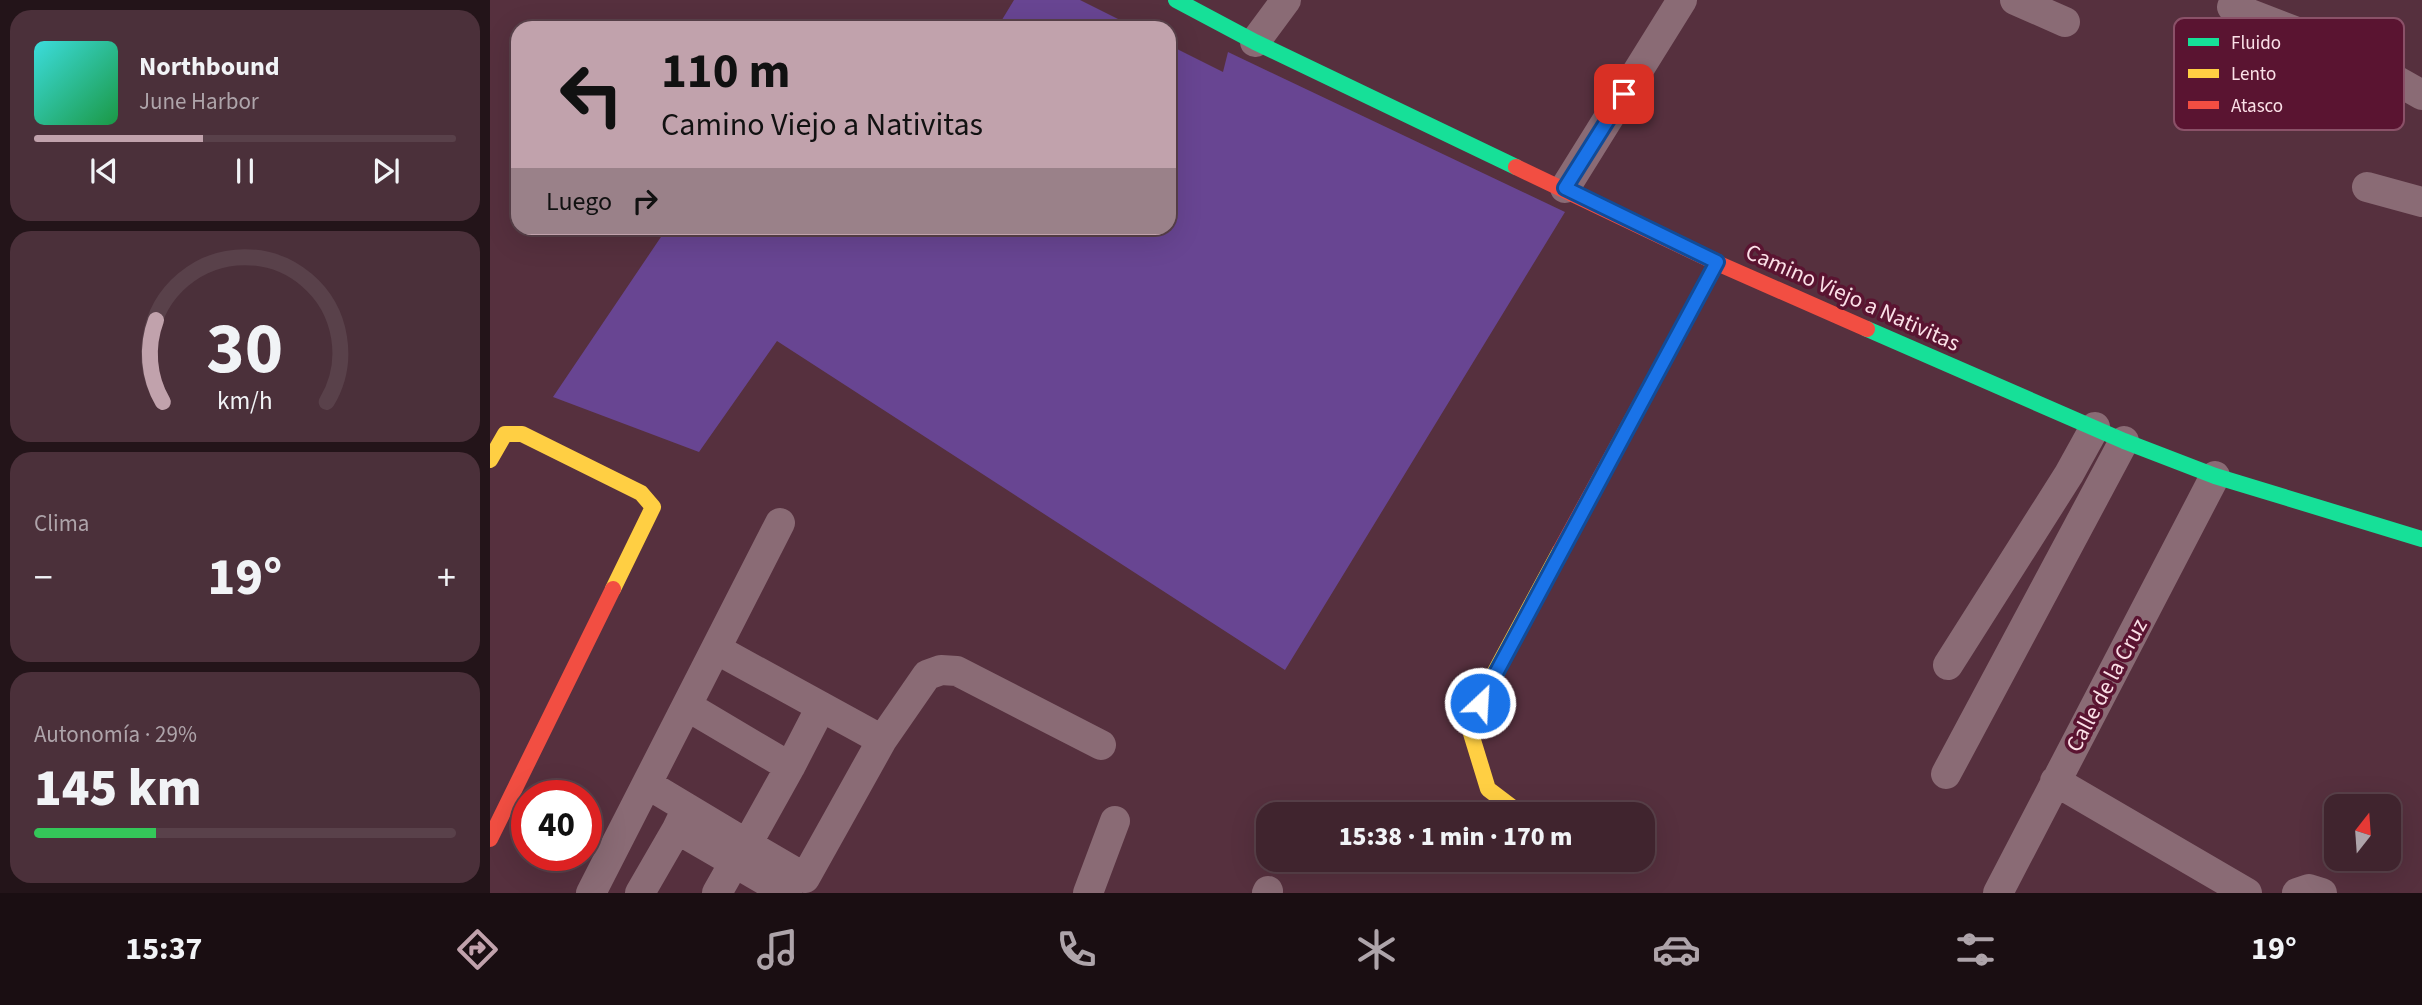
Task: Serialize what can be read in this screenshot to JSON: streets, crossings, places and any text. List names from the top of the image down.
{
  "streets": {
    "street": ["Camino Viejo a Nativitas", "Calle de la Cruz"]
  },
  "crossings": [
    ["Camino Viejo a Nativitas", "Calle de la Cruz"]
  ],
  "legend": ["Fluido", "Lento", "Atasco"],
  "north": "top",
  "page": {
    "turn": ["110 m", "Camino Viejo a Nativitas"],
    "song": ["Northbound", "June Harbor"],
    "then": "Luego",
    "tile": [
      "Clima",
      ["Autonomía · 29%", "145 km"]
    ],
    "heat": ["−", "19°", "+"],
    "limit": "40",
    "trip": "15:38 · 1 min · 170 m",
    "tabs": ["15:37", "19°"],
    "gauge": ["30", "km/h"]
  }
}
